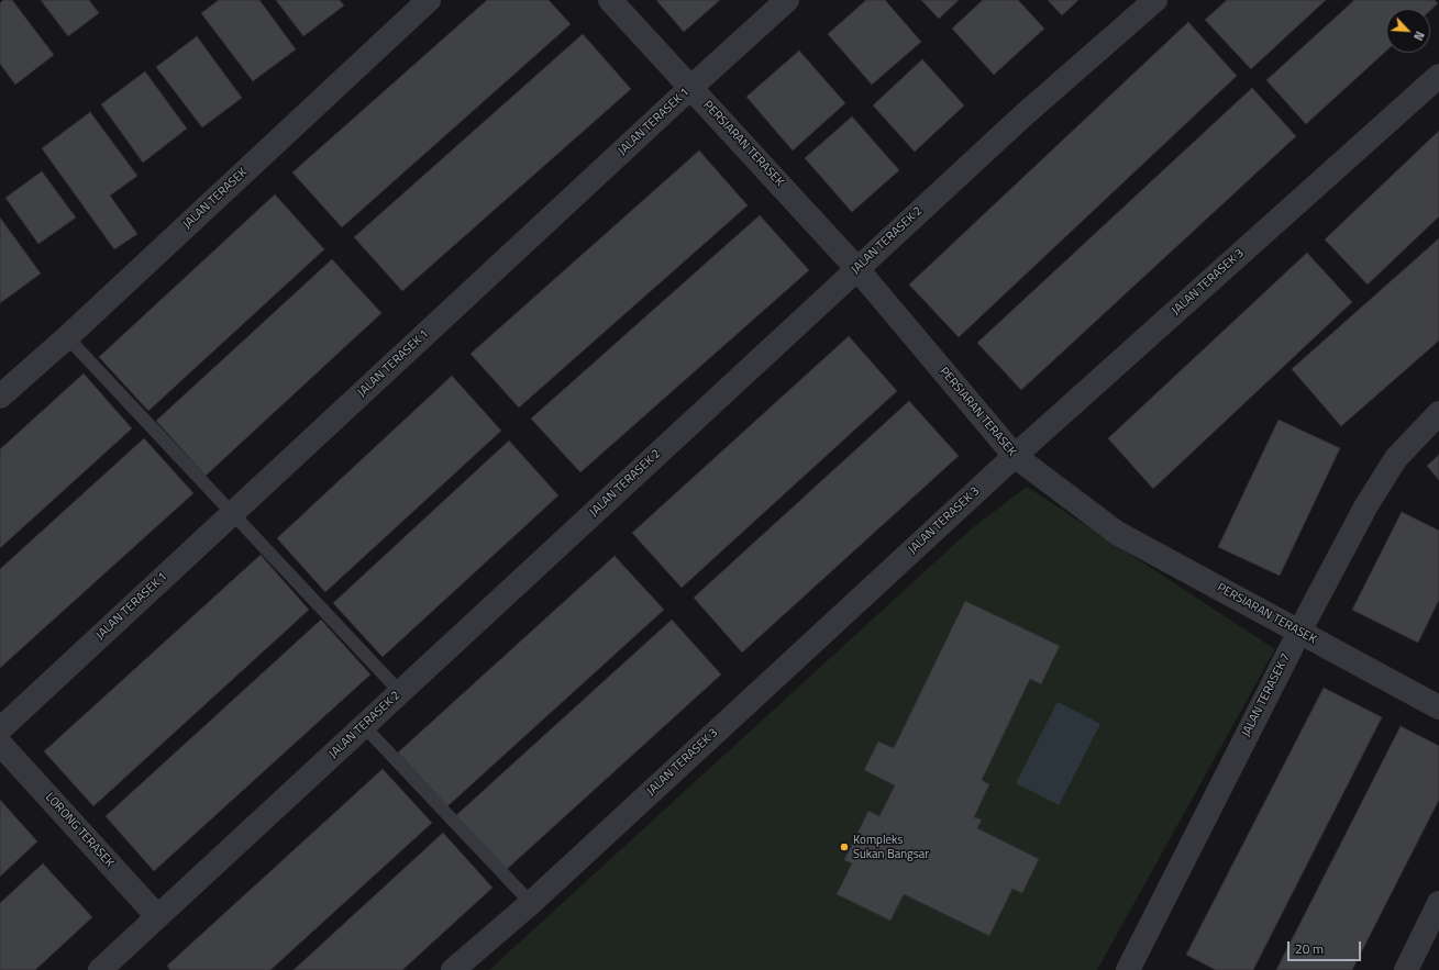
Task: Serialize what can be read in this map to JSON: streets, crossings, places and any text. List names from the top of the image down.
{
  "streets": {
    "street": [
      "JALAN TERASEK 1",
      "PERSIARAN TERASEK",
      "JALAN TERASEK",
      "JALAN TERASEK 2",
      "JALAN TERASEK 3",
      "JALAN TERASEK 7",
      "LORONG TERASEK"
    ]
  },
  "crossings": [
    ["JALAN TERASEK 1", "PERSIARAN TERASEK"],
    ["PERSIARAN TERASEK", "JALAN TERASEK 2"],
    ["PERSIARAN TERASEK", "JALAN TERASEK 3"],
    ["PERSIARAN TERASEK", "JALAN TERASEK 7"],
    ["JALAN TERASEK 2", "LORONG TERASEK"]
  ],
  "places": ["Kompleks Sukan Bangsar"],
  "scale_bar": "20 m",
  "north": "bottom right"
}
